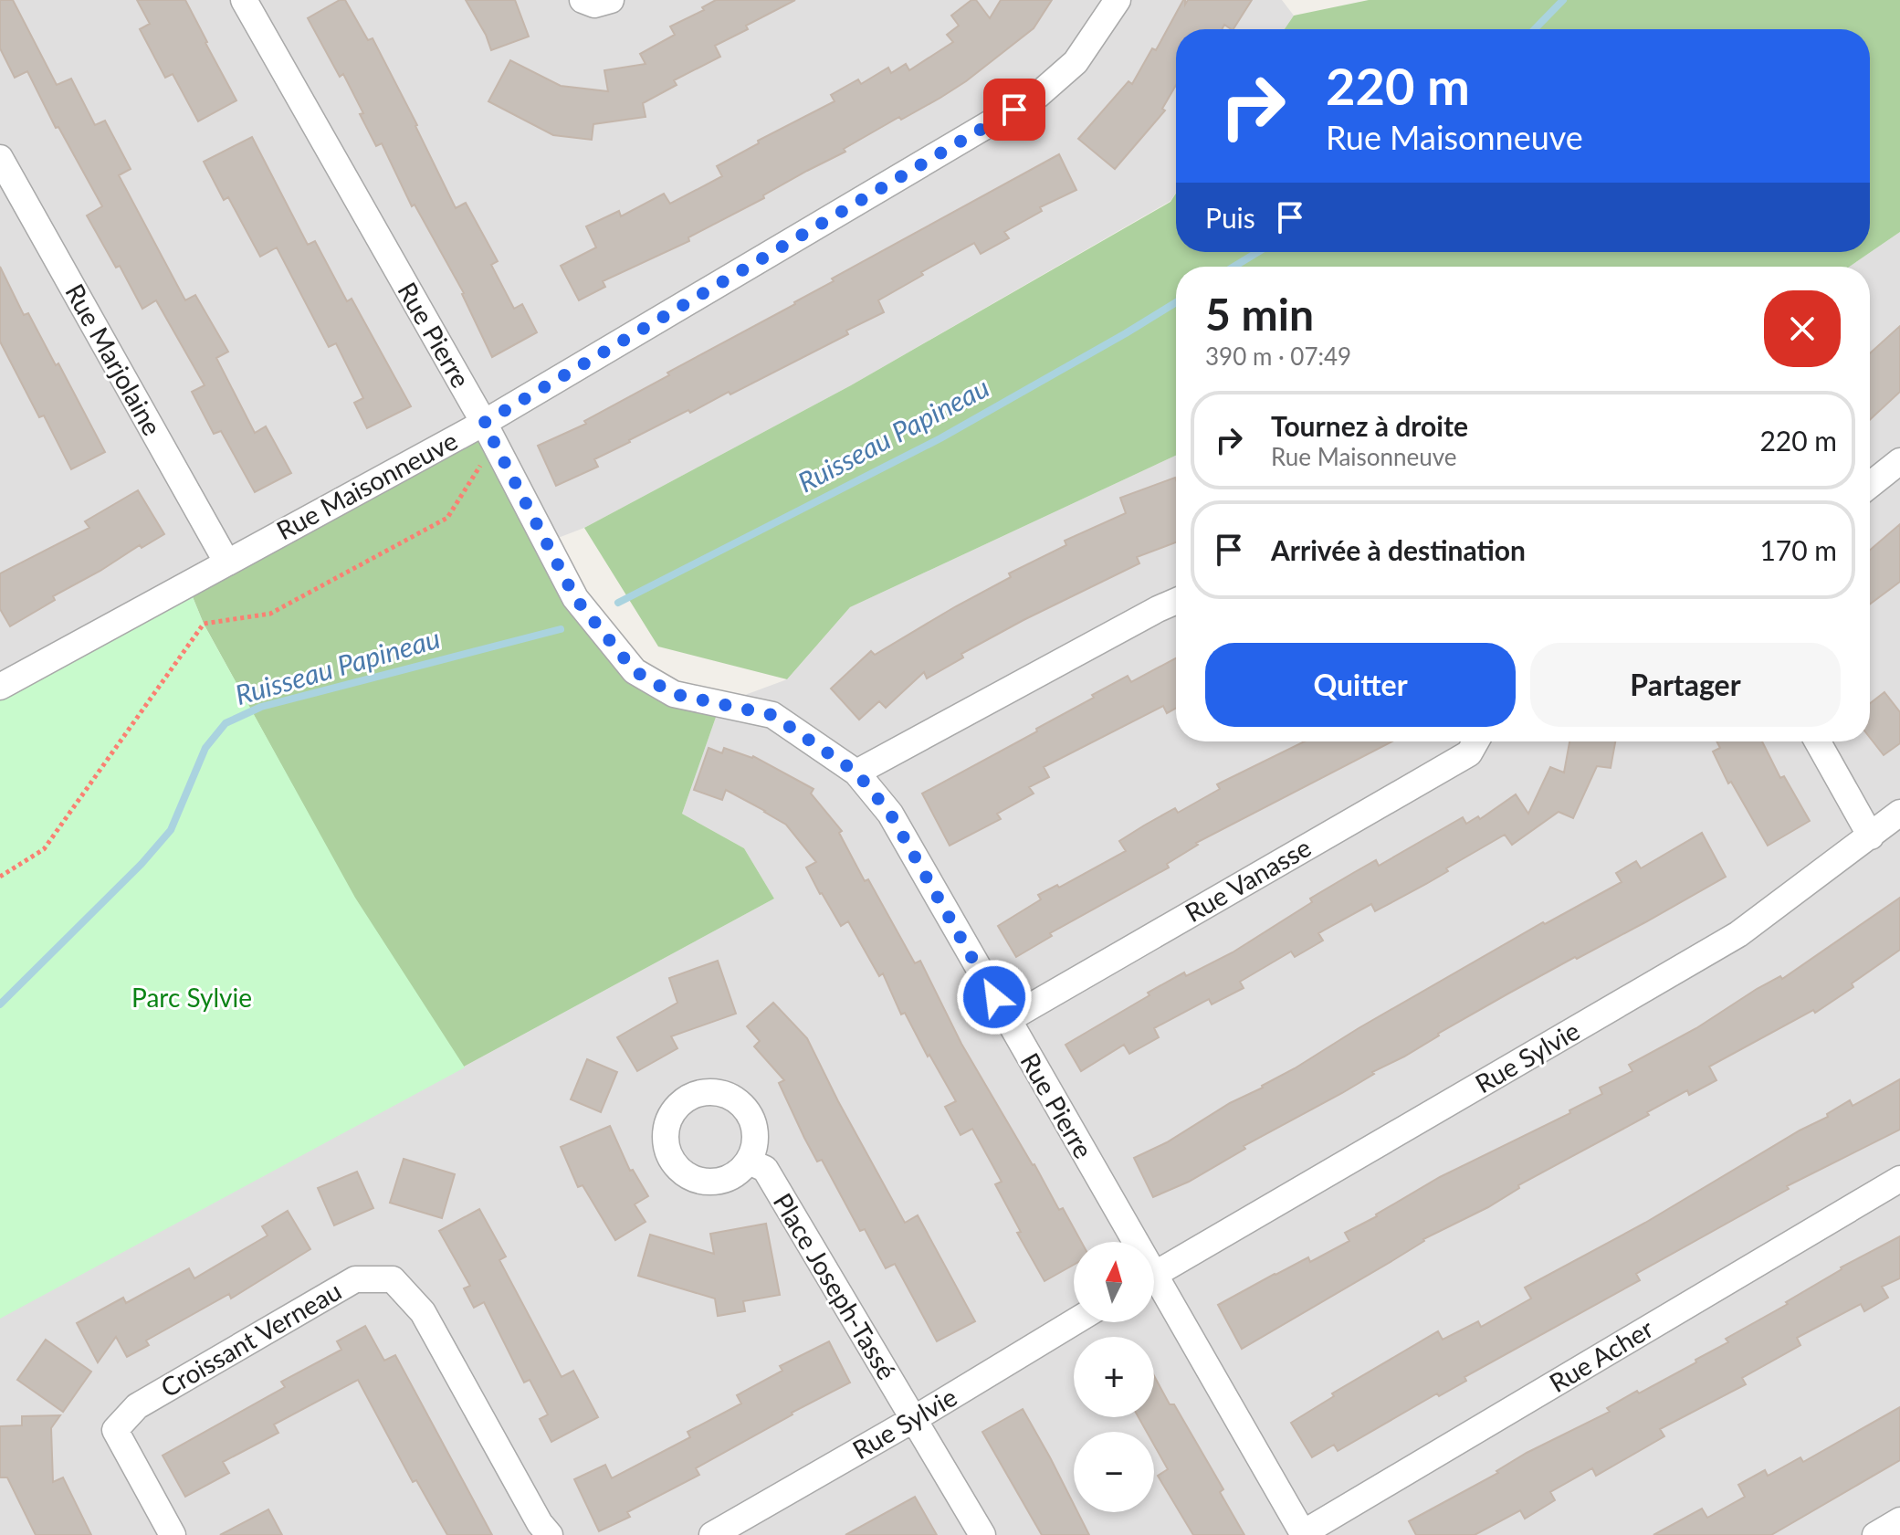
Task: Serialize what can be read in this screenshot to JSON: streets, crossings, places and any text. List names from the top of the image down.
{
  "streets": {
    "street": [
      "Rue Pierre",
      "Rue Marjolaine",
      "Rue Maisonneuve",
      "Rue Vanasse",
      "Rue Sylvie",
      "Place Joseph-Tassé",
      "Croissant Verneau",
      "Rue Acher"
    ]
  },
  "crossings": [
    ["Rue Pierre", "Rue Maisonneuve"],
    ["Rue Pierre", "Rue Vanasse"],
    ["Rue Pierre", "Rue Acher"],
    ["Rue Marjolaine", "Rue Maisonneuve"],
    ["Rue Sylvie", "Place Joseph-Tassé"]
  ],
  "water": ["Ruisseau Papineau"],
  "parks": ["Parc Sylvie"],
  "north": "top",
  "page": {
    "turn": ["220 m", "Rue Maisonneuve"],
    "then": "Puis",
    "heading": ["5 min", "390 m · 07:49"],
    "list": [
      {
        "name": "Tournez à droite",
        "note": "Rue Maisonneuve",
        "value": "220 m"
      },
      {
        "name": "Arrivée à destination",
        "value": "170 m"
      }
    ],
    "buttons": ["Quitter", "Partager"],
    "map_buttons": ["+", "−"]
  }
}
